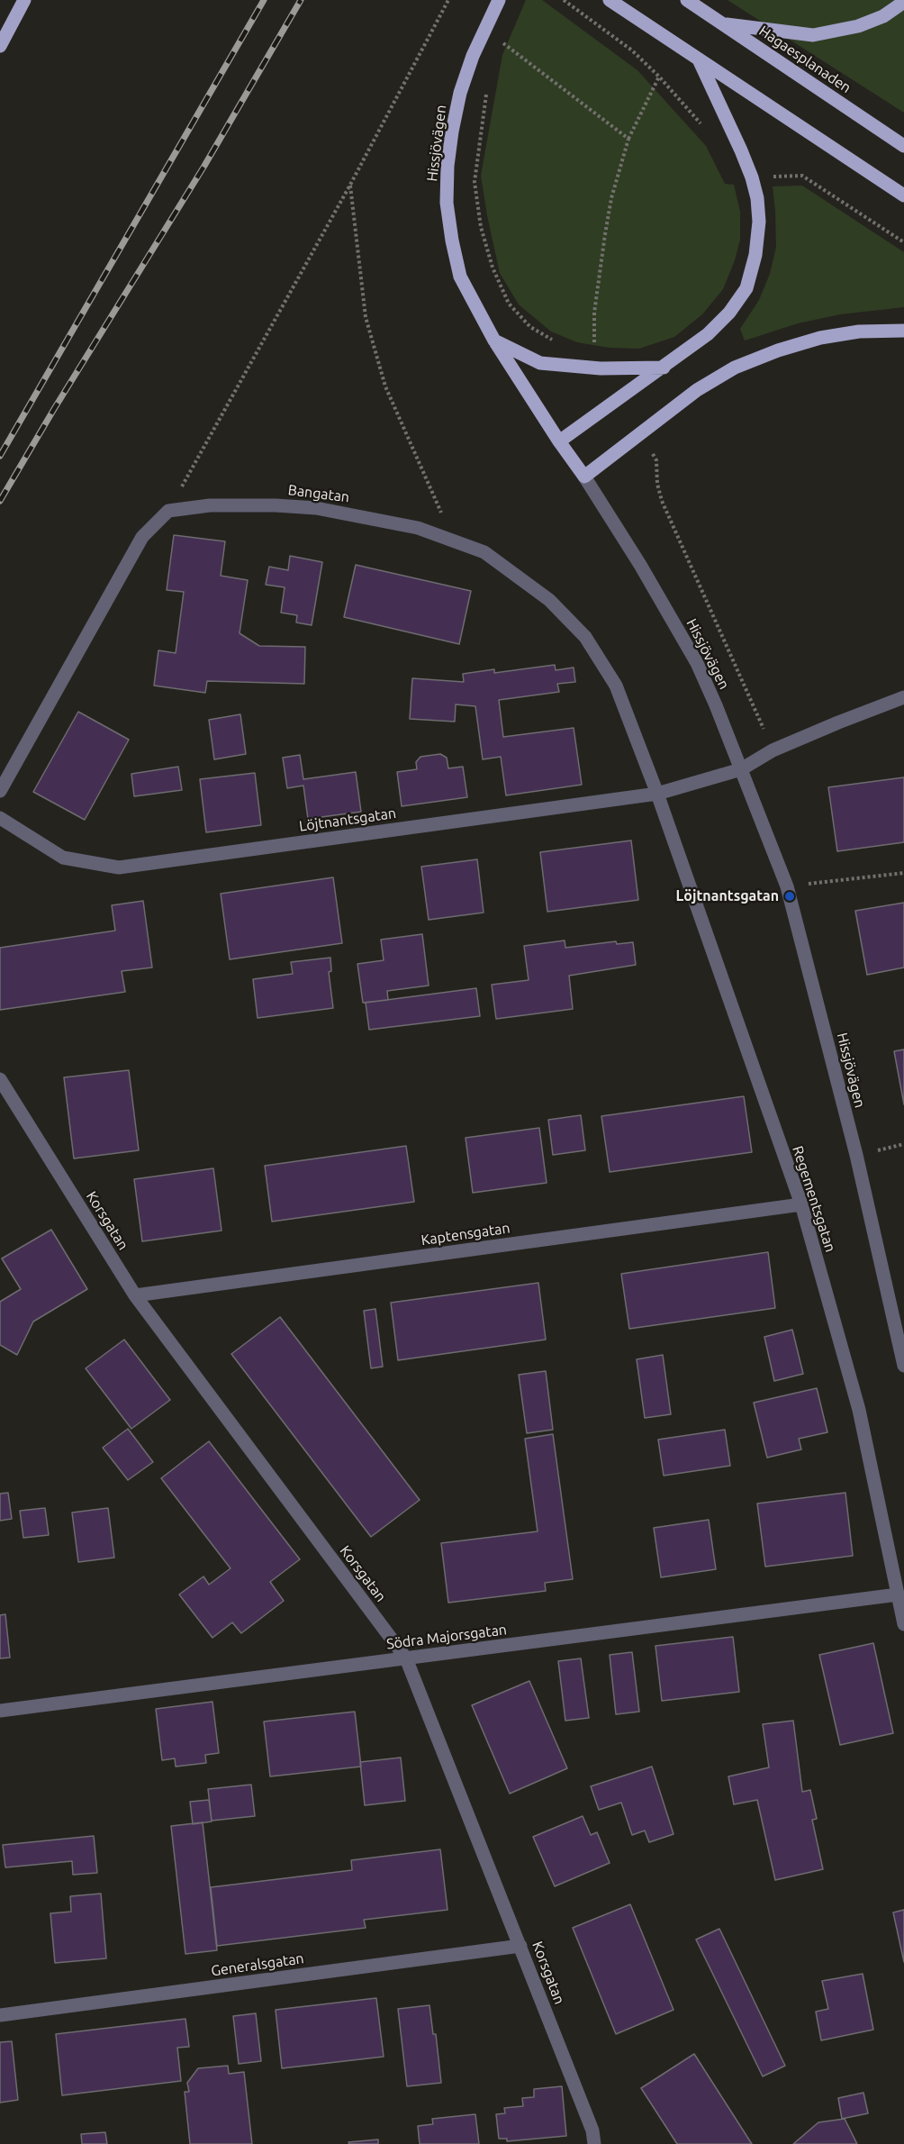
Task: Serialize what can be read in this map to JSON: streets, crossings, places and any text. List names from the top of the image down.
{
  "streets": {
    "main road": ["Hagaesplanaden", "Hissjövägen"],
    "street": [
      "Bangatan",
      "Löjtnantsgatan",
      "Regementsgatan",
      "Korsgatan",
      "Kaptensgatan",
      "Södra Majorsgatan",
      "Generalsgatan"
    ]
  },
  "crossings": [
    ["Hissjövägen", "Löjtnantsgatan"],
    ["Bangatan", "Löjtnantsgatan"],
    ["Bangatan", "Regementsgatan"],
    ["Löjtnantsgatan", "Regementsgatan"],
    ["Regementsgatan", "Kaptensgatan"],
    ["Regementsgatan", "Södra Majorsgatan"],
    ["Korsgatan", "Kaptensgatan"],
    ["Korsgatan", "Södra Majorsgatan"],
    ["Korsgatan", "Generalsgatan"]
  ],
  "places": ["Löjtnantsgatan"]
}
